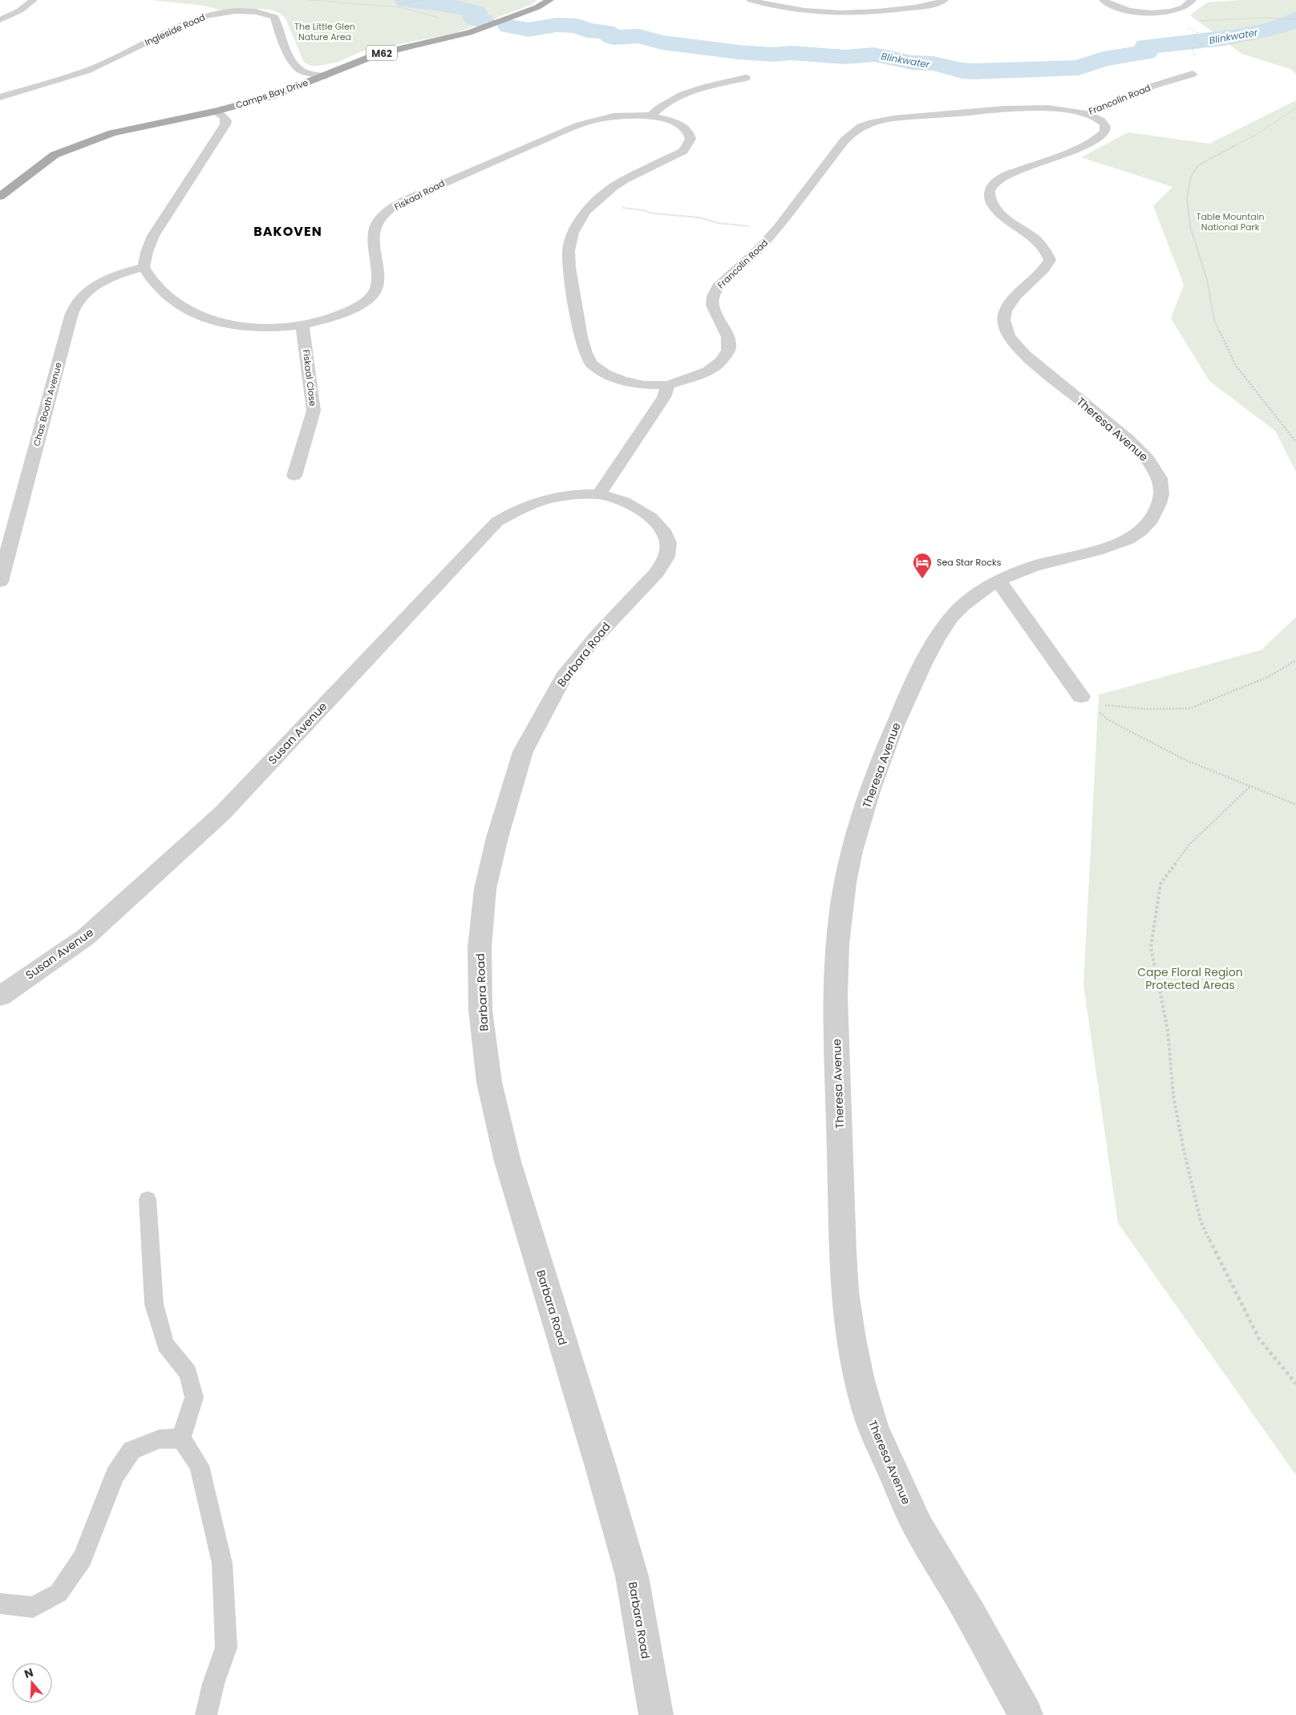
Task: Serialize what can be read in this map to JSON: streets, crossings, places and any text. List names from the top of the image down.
{
  "streets": {
    "main road": ["M62", "Camps Bay Drive"],
    "street": [
      "Ingleside Road",
      "Francolin Road",
      "Fiskaal Road",
      "Fiskaal Close",
      "Chas Booth Avenue",
      "Theresa Avenue",
      "Barbara Road",
      "Susan Avenue"
    ]
  },
  "crossings": [
    ["Ingleside Road", "Camps Bay Drive"],
    ["Francolin Road", "Fiskaal Road"],
    ["Francolin Road", "Theresa Avenue"],
    ["Fiskaal Road", "Fiskaal Close"],
    ["Fiskaal Road", "Chas Booth Avenue"],
    ["Barbara Road", "Susan Avenue"]
  ],
  "districts": ["BAKOVEN"],
  "water": ["Blinkwater"],
  "parks": ["The Little Glen Nature Area", "Table Mountain National Park", "Cape Floral Region Protected Areas"],
  "places": {
    "hotel": ["Sea Star Rocks"]
  },
  "north": "top"
}
